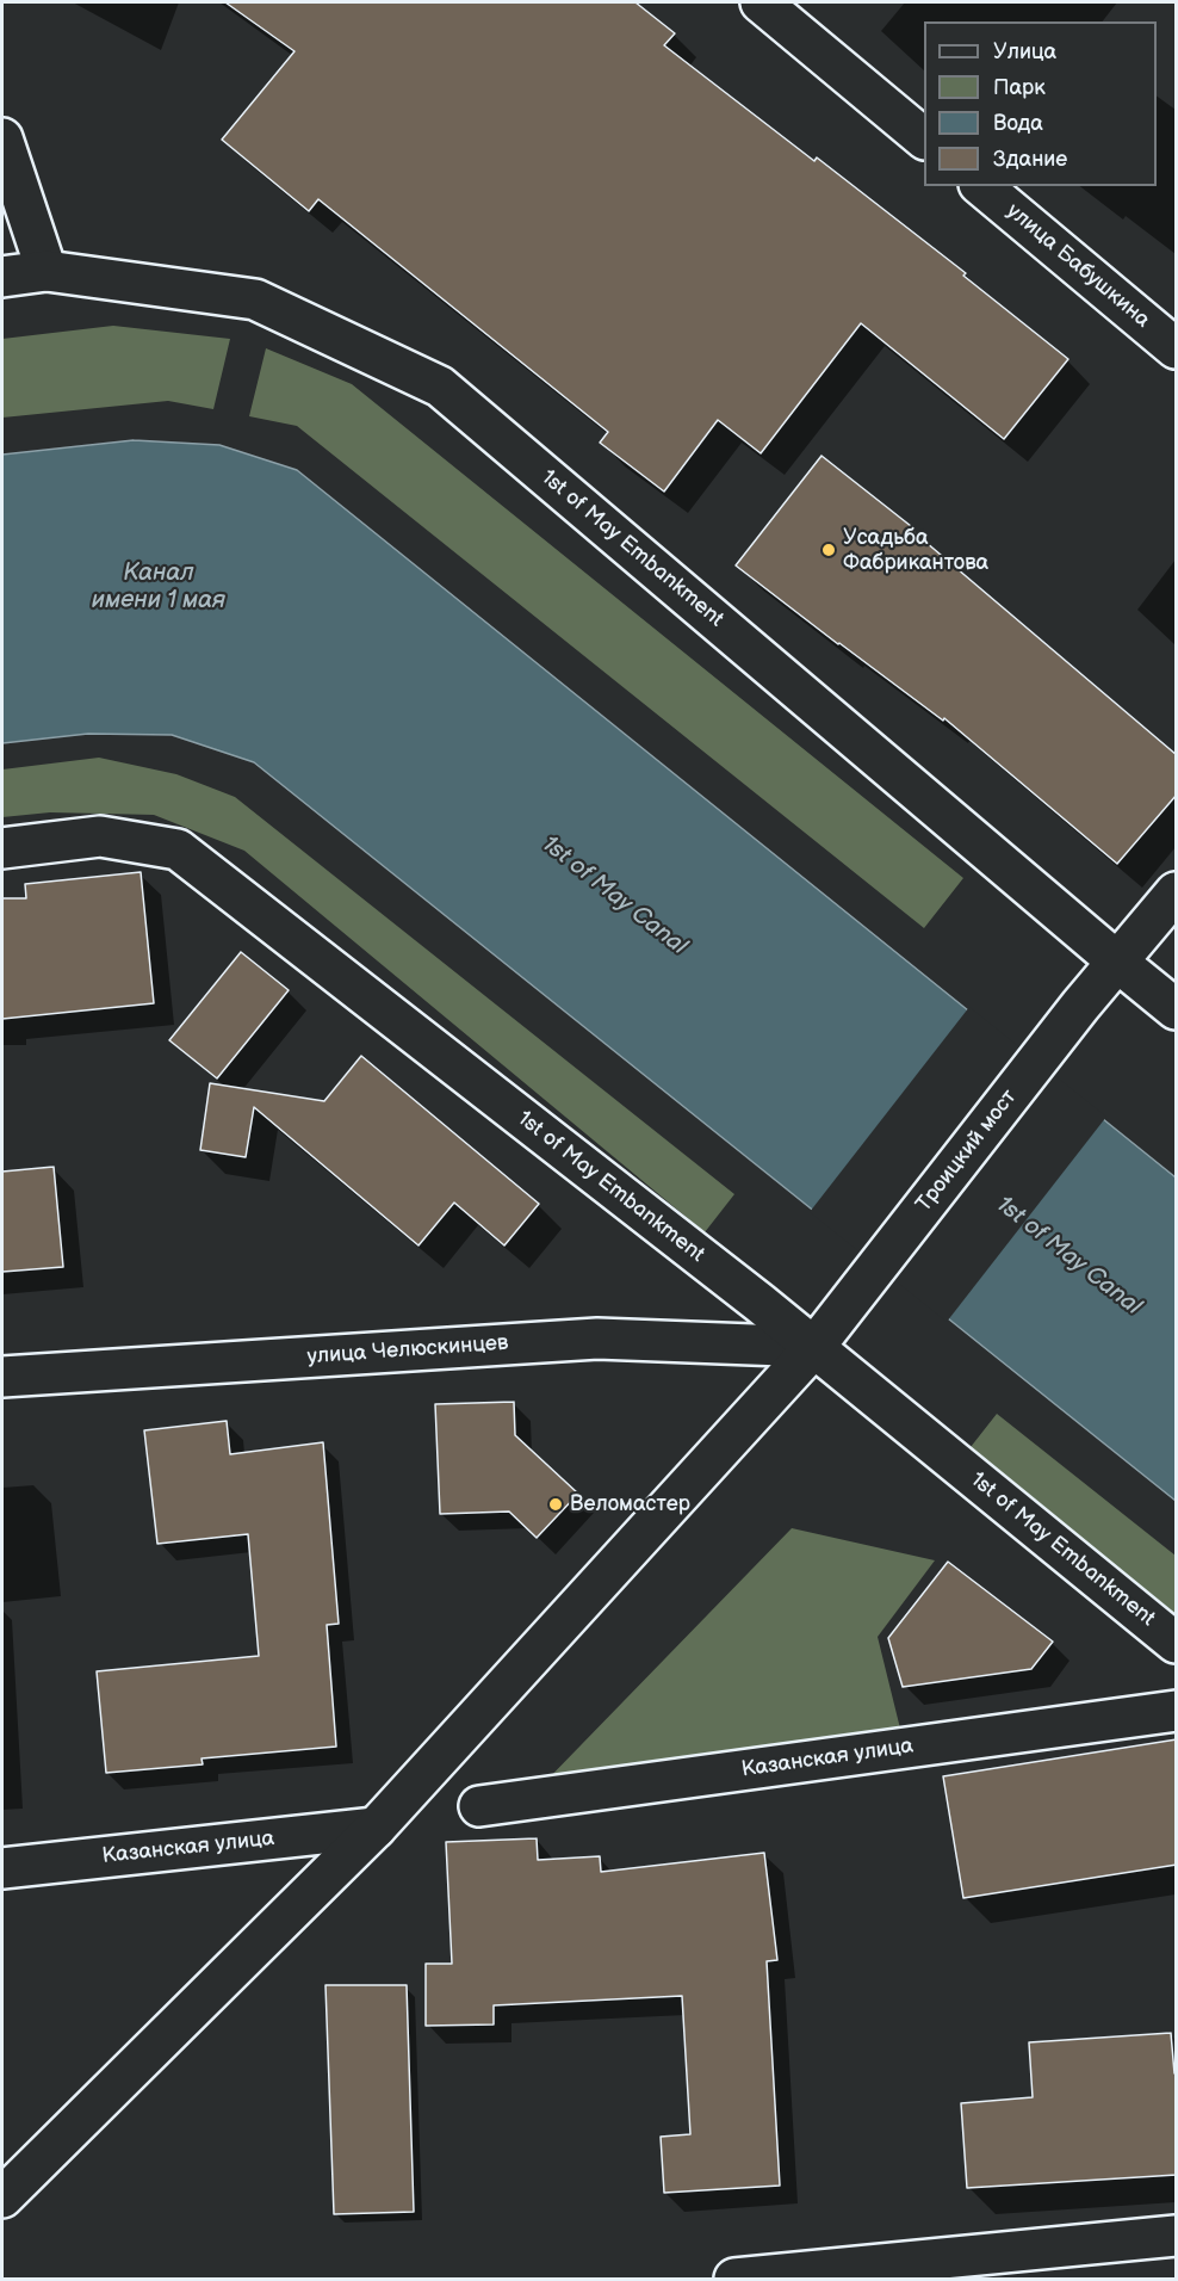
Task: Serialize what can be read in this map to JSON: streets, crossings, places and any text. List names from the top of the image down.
{
  "streets": {
    "main road": [
      "улица Бабушкина",
      "1st of May Embankment",
      "Троицкий мост",
      "улица Челюскинцев",
      "Казанская улица"
    ]
  },
  "crossings": [
    ["1st of May Embankment", "Троицкий мост"],
    ["1st of May Embankment", "улица Челюскинцев"],
    ["Троицкий мост", "улица Челюскинцев"],
    ["Троицкий мост", "Казанская улица"]
  ],
  "water": ["Канал имени 1 мая", "1st of May Canal"],
  "places": ["Усадьба Фабрикантова", "Веломастер"],
  "legend": [
    "Улица",
    "Парк",
    "Вода",
    "Здание"
  ]
}
